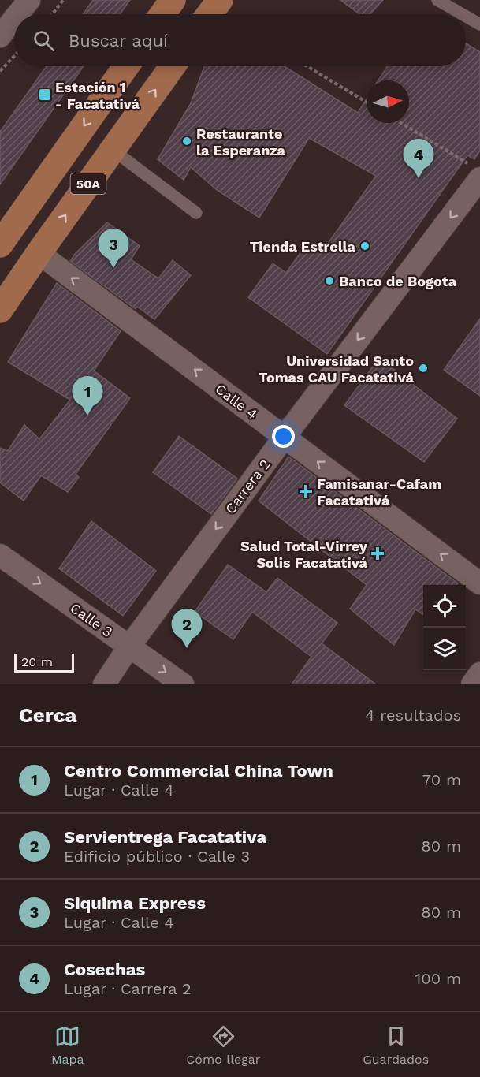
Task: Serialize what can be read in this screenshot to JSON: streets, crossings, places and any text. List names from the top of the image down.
{
  "streets": {
    "main road": ["50A"],
    "street": ["Calle 4", "Carrera 2", "Calle 3"]
  },
  "crossings": [
    ["50A", "Calle 4"],
    ["Calle 4", "Carrera 2"],
    ["Carrera 2", "Calle 3"]
  ],
  "one_way": ["Calle 4", "Carrera 2", "Calle 3"],
  "places": {
    "transit": ["Estación 1 - Facatativá"],
    "other": [
      "Restaurante la Esperanza",
      "Tienda Estrella",
      "Banco de Bogota",
      "Universidad Santo Tomas CAU Facatativá"
    ],
    "health": ["Famisanar-Cafam Facatativá", "Salud Total-Virrey Solis Facatativá"]
  },
  "scale_bar": "20 m",
  "north": "right",
  "page": {
    "search": "Buscar aquí",
    "pins": [
      "4",
      "3",
      "1",
      "2"
    ],
    "scale": "20 m",
    "heading": ["Cerca", "4 resultados"],
    "list": [
      {
        "mark": "1",
        "name": "Centro Commercial China Town",
        "note": "Lugar · Calle 4",
        "value": "70 m"
      },
      {
        "mark": "2",
        "name": "Servientrega Facatativa",
        "note": "Edificio público · Calle 3",
        "value": "80 m"
      },
      {
        "mark": "3",
        "name": "Siquima Express",
        "note": "Lugar · Calle 4",
        "value": "80 m"
      },
      {
        "mark": "4",
        "name": "Cosechas",
        "note": "Lugar · Carrera 2",
        "value": "100 m"
      }
    ],
    "nav": ["Mapa", "Cómo llegar", "Guardados"]
  }
}
